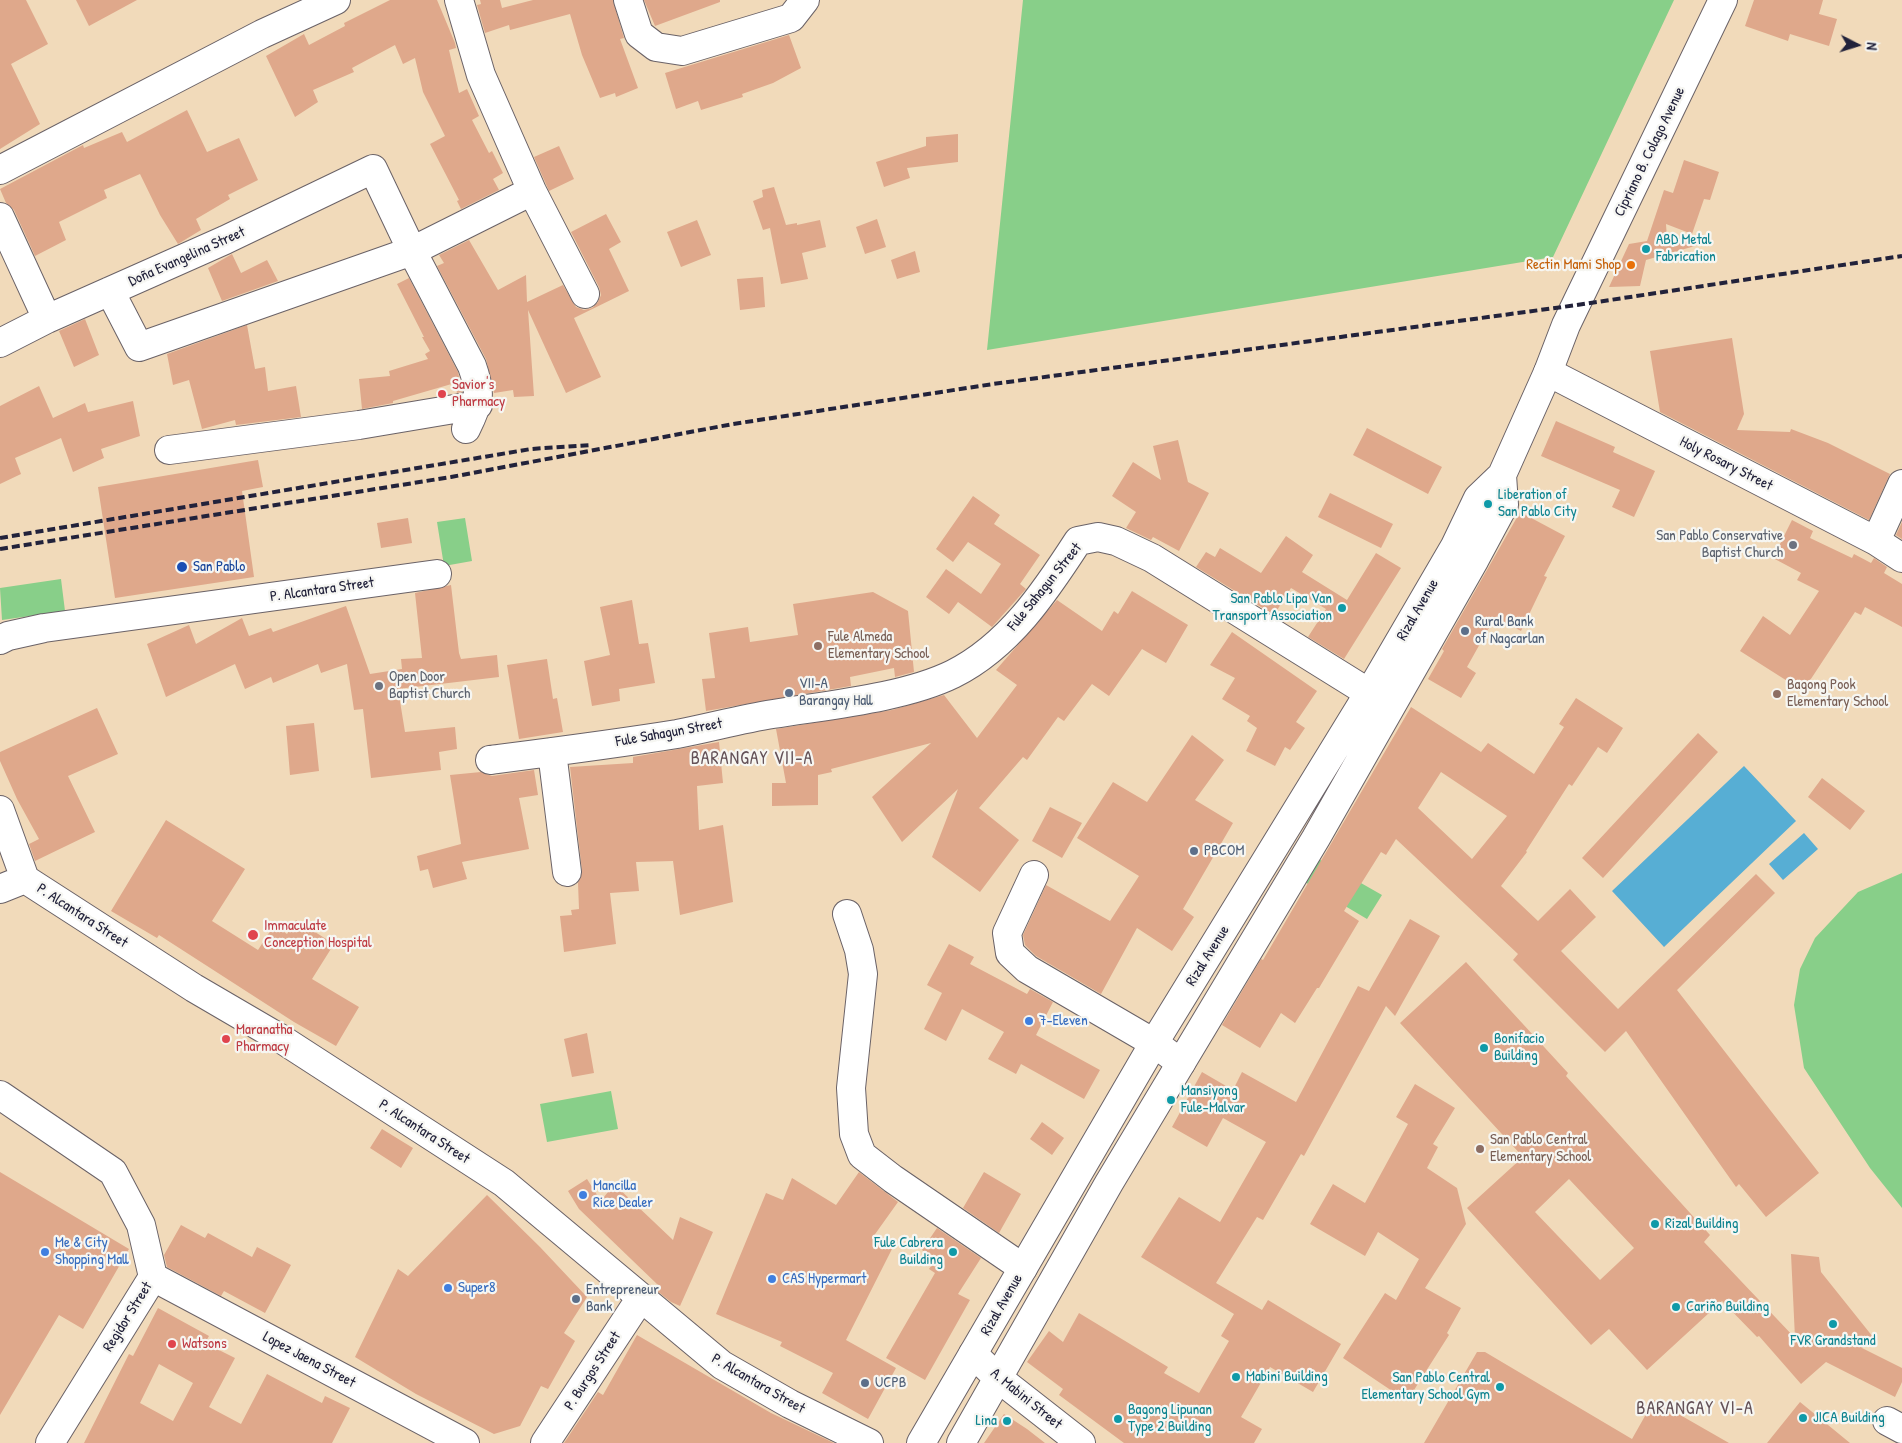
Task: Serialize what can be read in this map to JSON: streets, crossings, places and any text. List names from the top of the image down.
{
  "streets": {
    "street": [
      "Cipriano B. Colago Avenue",
      "Doña Evangelina Street",
      "Holy Rosary Street",
      "Fule Sahagun Street",
      "P. Alcantara Street",
      "Rizal Avenue",
      "Regidor Street",
      "Lopez Jaena Street",
      "P. Burgos Street",
      "A. Mabini Street"
    ]
  },
  "crossings": [
    ["Cipriano B. Colago Avenue", "Rizal Avenue"],
    ["Holy Rosary Street", "Rizal Avenue"],
    ["Fule Sahagun Street", "Rizal Avenue"],
    ["P. Alcantara Street", "P. Burgos Street"],
    ["Rizal Avenue", "A. Mabini Street"],
    ["Regidor Street", "Lopez Jaena Street"]
  ],
  "districts": ["BARANGAY VII-A", "BARANGAY VI-A"],
  "places": [
    "ABD Metal Fabrication",
    "Rectin Mami Shop",
    "Savior's Pharmacy",
    "Liberation of San Pablo City",
    "San Pablo Conservative Baptist Church",
    "San Pablo",
    "San Pablo Lipa Van Transport Association",
    "Rural Bank of Nagcarlan",
    "Fule Almeda Elementary School",
    "Open Door Baptist Church",
    "VII-A Barangay Hall",
    "Bagong Pook Elementary School",
    "PBCOM",
    "Immaculate Conception Hospital",
    "7-Eleven",
    "Maranatha Pharmacy",
    "Bonifacio Building",
    "Mansiyong Fule–Malvar",
    "San Pablo Central Elementary School",
    "Mancilla Rice Dealer",
    "Rizal Building",
    "Me & City Shopping Mall",
    "Fule Cabrera Building",
    "CAS Hypermart",
    "Super8",
    "Entrepreneur Bank",
    "Cariño Building",
    "FVR Grandstand",
    "Watsons",
    "Mabini Building",
    "UCPB",
    "San Pablo Central Elementary School Gym",
    "JICA Building",
    "Bagong Lipunan Type 2 Building",
    "Lina"
  ],
  "north": "right"
}
